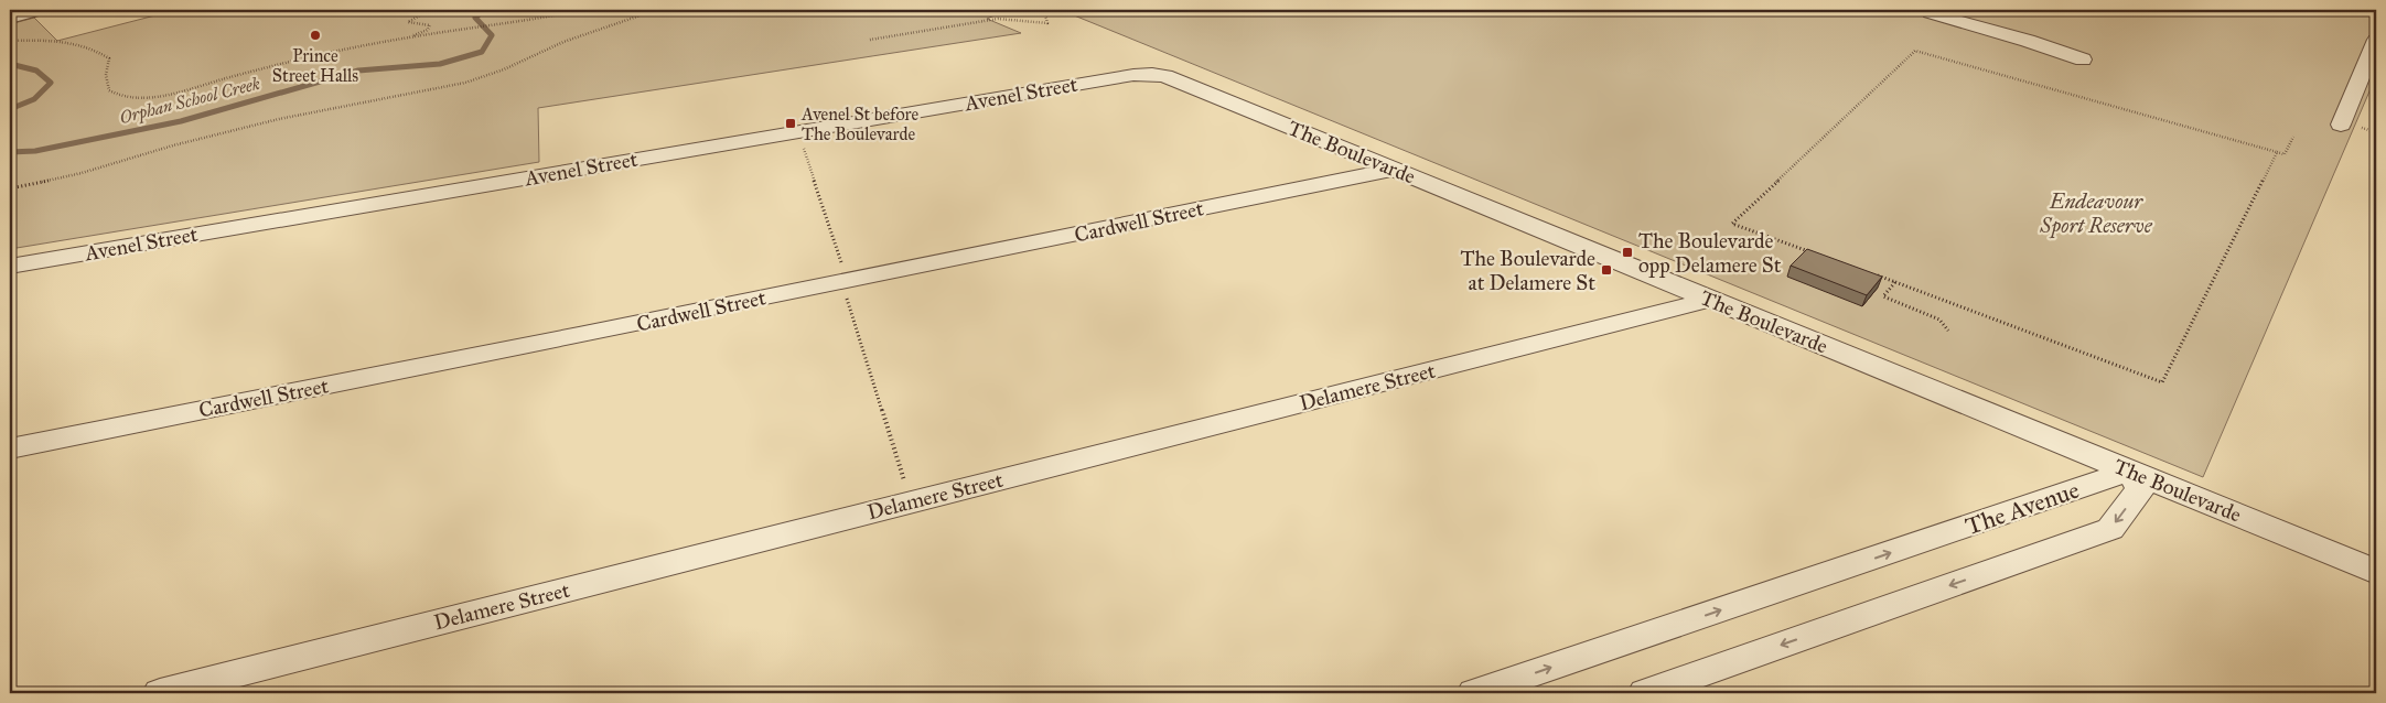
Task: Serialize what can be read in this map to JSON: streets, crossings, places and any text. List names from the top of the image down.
{
  "streets": {
    "street": [
      "Avenel Street",
      "The Boulevarde",
      "Cardwell Street",
      "Delamere Street",
      "The Avenue"
    ]
  },
  "crossings": [
    ["Avenel Street", "The Boulevarde"],
    ["The Boulevarde", "Cardwell Street"],
    ["The Boulevarde", "Delamere Street"],
    ["The Boulevarde", "The Avenue"]
  ],
  "water": ["Orphan School Creek"],
  "parks": ["Endeavour Sport Reserve"],
  "places": {
    "other": ["Prince Street Halls"],
    "transit": ["Avenel St before The Boulevarde", "The Boulevarde opp Delamere St", "The Boulevarde at Delamere St"]
  }
}
